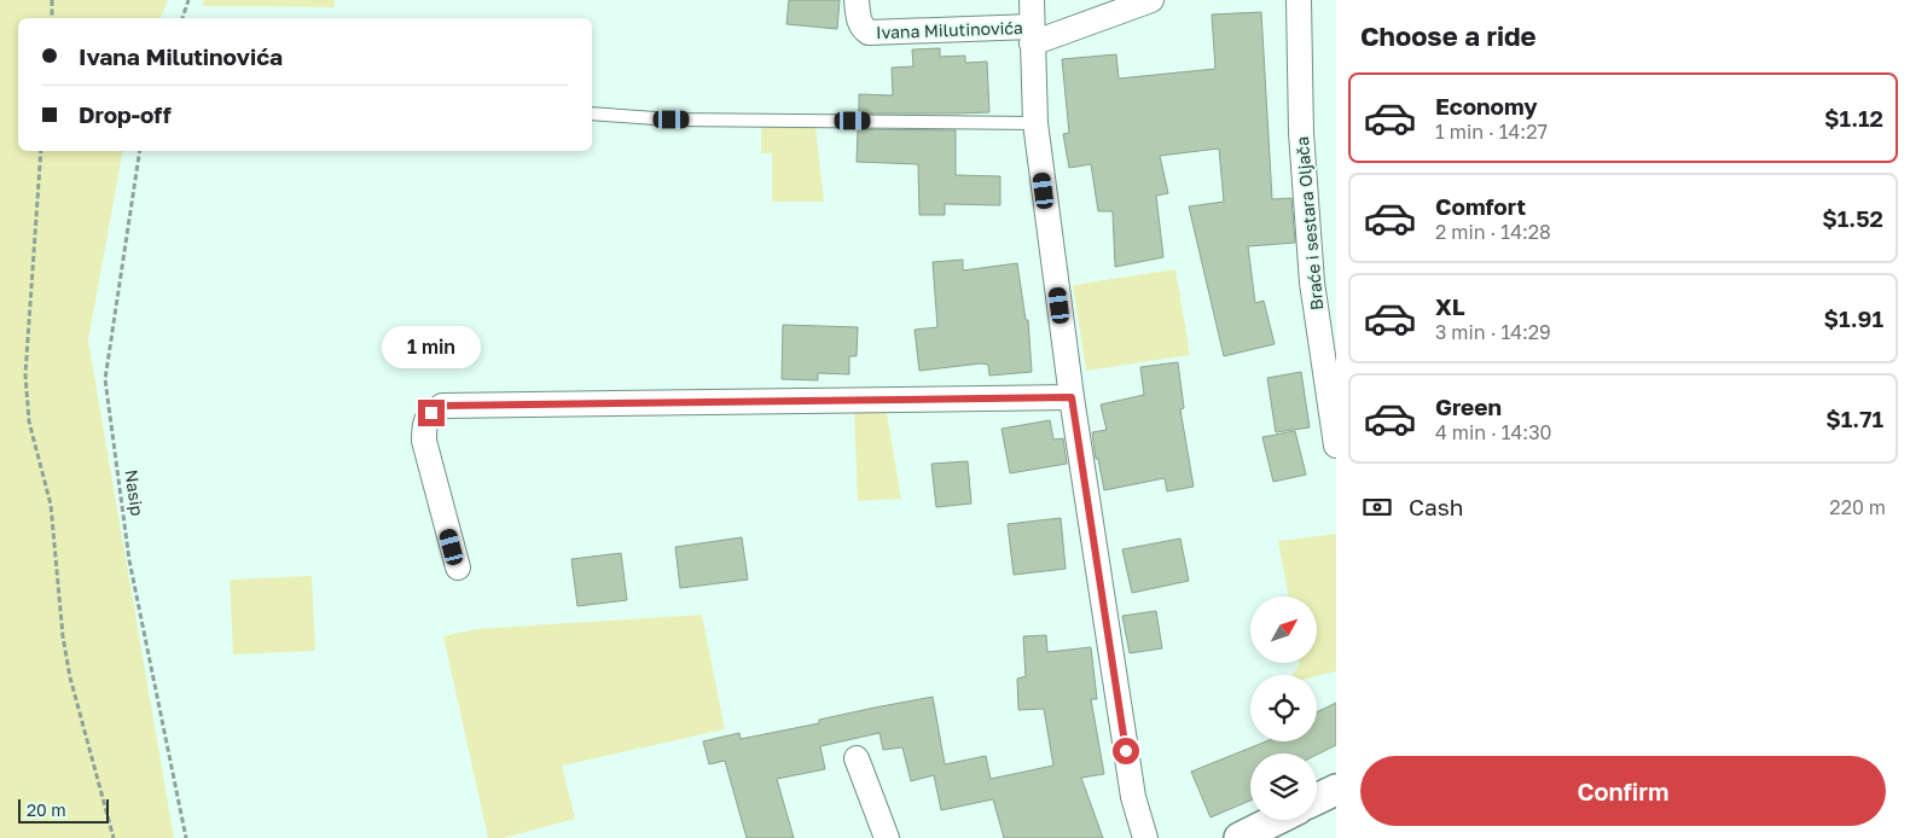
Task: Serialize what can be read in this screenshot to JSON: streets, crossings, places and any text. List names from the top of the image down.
{
  "streets": {
    "street": ["Ivana Milutinovića", "Braće i sestara Oljača"],
    "path": ["Nasip"]
  },
  "scale_bar": "20 m",
  "north": "top right",
  "page": {
    "heading": "Choose a ride",
    "banner": ["Ivana Milutinovića", "Drop-off"],
    "list": [
      {
        "name": "Economy",
        "note": "1 min · 14:27",
        "value": "$1.12"
      },
      {
        "name": "Comfort",
        "note": "2 min · 14:28",
        "value": "$1.52"
      },
      {
        "name": "XL",
        "note": "3 min · 14:29",
        "value": "$1.91"
      },
      {
        "name": "Green",
        "note": "4 min · 14:30",
        "value": "$1.71"
      }
    ],
    "bubble": "1 min",
    "pay": ["Cash", "220 m"],
    "buttons": "Confirm",
    "scale": "20 m"
  }
}
